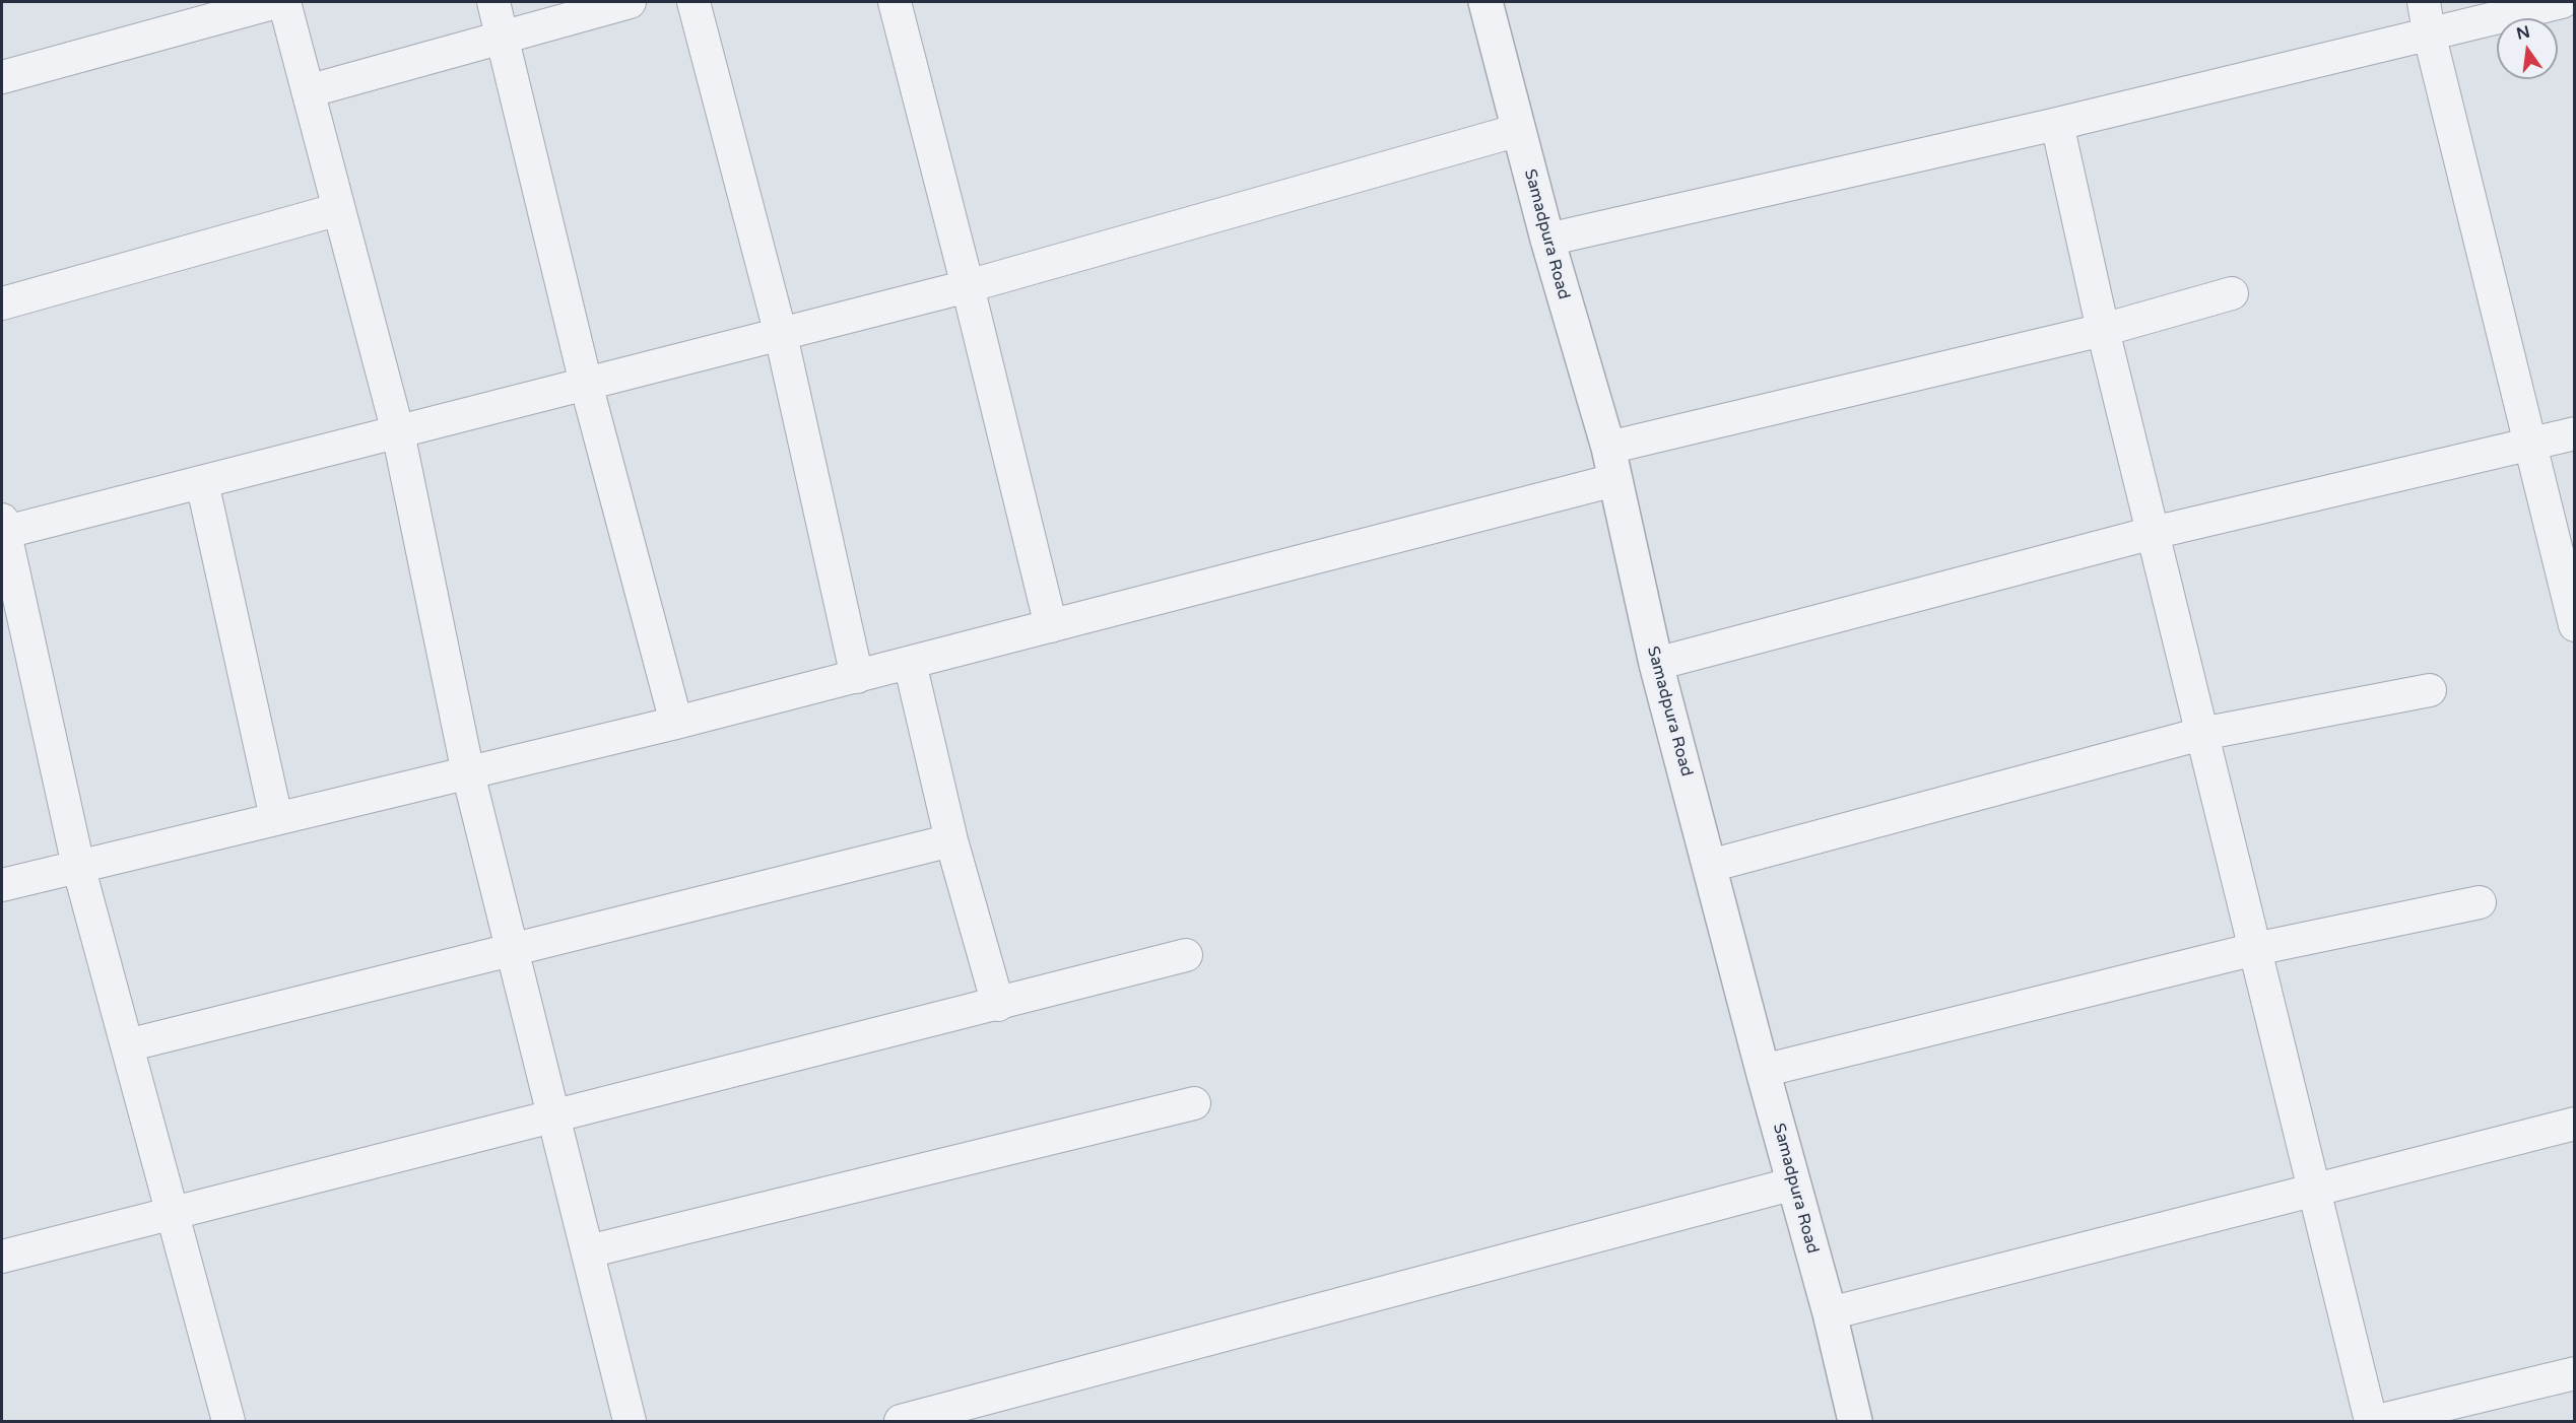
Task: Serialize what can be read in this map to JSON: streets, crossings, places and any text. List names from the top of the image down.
{
  "streets": {
    "street": ["Samadpura Road"]
  },
  "north": "top"
}
